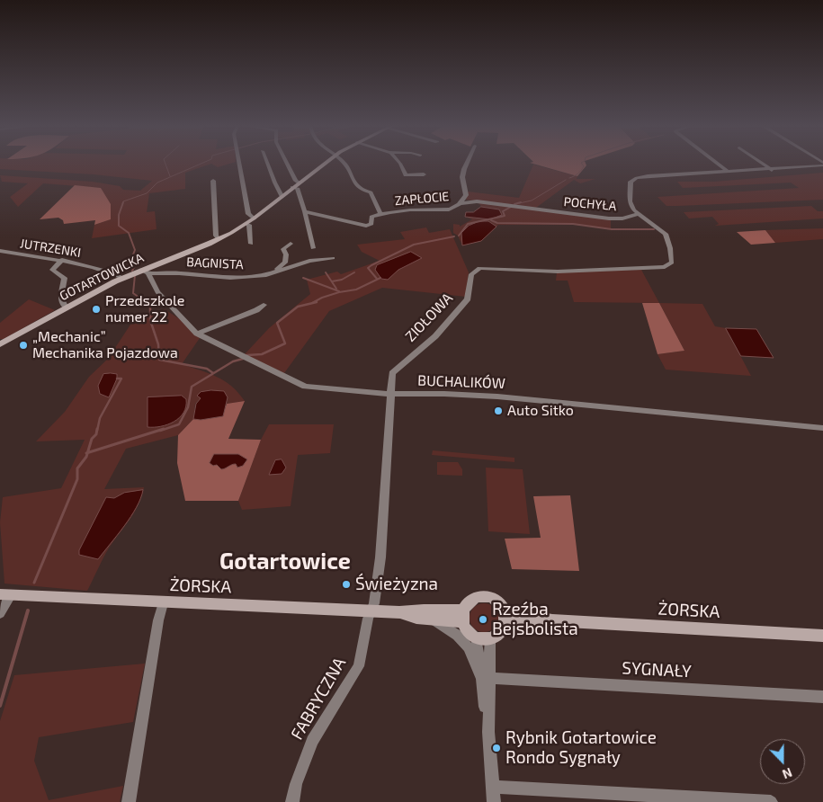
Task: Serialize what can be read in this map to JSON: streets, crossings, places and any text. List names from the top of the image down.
{
  "streets": {
    "street": [
      "ZAPŁOCIE",
      "POCHYŁA",
      "JUTRZENKI",
      "BAGNISTA",
      "GOTARTOWICKA",
      "ZIOŁOWA",
      "BUCHALIKÓW",
      "ŻORSKA",
      "SYGNAŁY",
      "FABRYCZNA"
    ]
  },
  "crossings": [
    ["ZAPŁOCIE", "POCHYŁA"],
    ["POCHYŁA", "ZIOŁOWA"],
    ["JUTRZENKI", "GOTARTOWICKA"],
    ["BAGNISTA", "GOTARTOWICKA"],
    ["BAGNISTA", "BUCHALIKÓW"],
    ["GOTARTOWICKA", "BUCHALIKÓW"],
    ["ZIOŁOWA", "BUCHALIKÓW"],
    ["ZIOŁOWA", "ŻORSKA"],
    ["ZIOŁOWA", "FABRYCZNA"],
    ["ŻORSKA", "SYGNAŁY"],
    ["ŻORSKA", "FABRYCZNA"]
  ],
  "districts": ["Gotartowice"],
  "places": [
    "Przedszkole numer 22",
    "„Mechanic” Mechanika Pojazdowa",
    "Auto Sitko",
    "Świeżyzna",
    "Rzeźba Bejsbolista",
    "Rybnik Gotartowice Rondo Sygnały"
  ],
  "north": "bottom"
}
